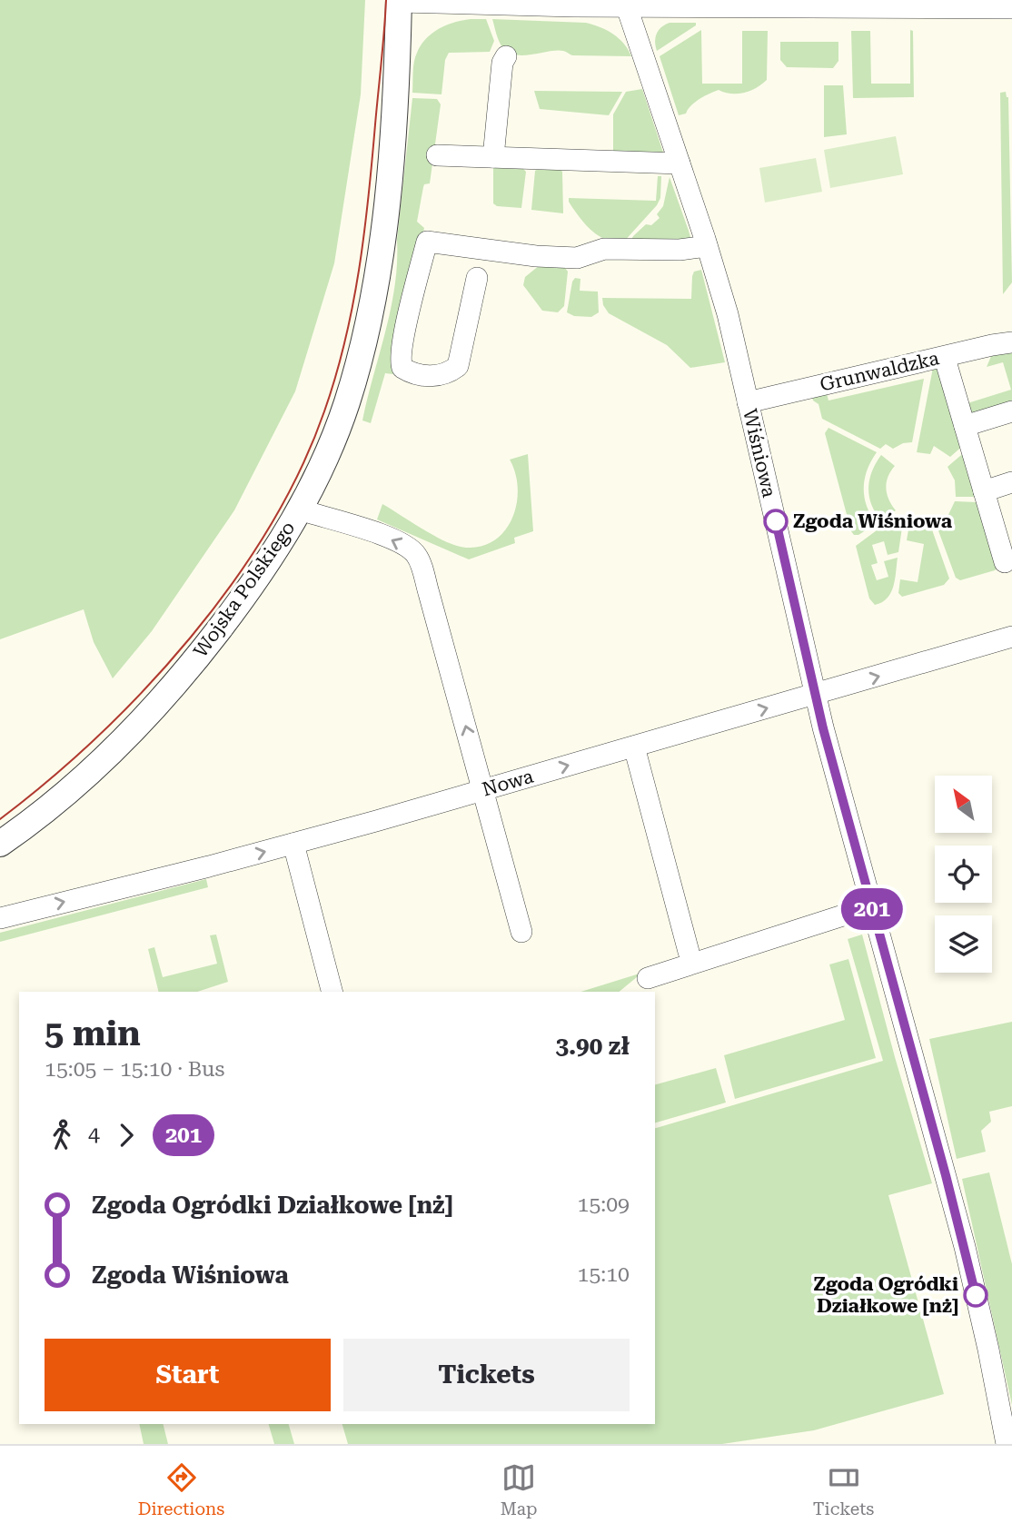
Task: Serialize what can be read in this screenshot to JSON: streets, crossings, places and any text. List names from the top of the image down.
{
  "streets": {
    "street": [
      "Grunwaldzka",
      "Wiśniowa",
      "Wojska Polskiego",
      "Nowa"
    ]
  },
  "crossings": [
    ["Grunwaldzka", "Wiśniowa"],
    ["Wiśniowa", "Nowa"]
  ],
  "one_way": ["Nowa"],
  "places": ["Zgoda Wiśniowa", "Zgoda Ogródki Działkowe [nż]"],
  "lines": ["bus line 201"],
  "north": "top left",
  "page": {
    "on_map": "201",
    "heading": ["5 min", "15:05 – 15:10 · Bus", "3.90 zł"],
    "legs": ["4", "201"],
    "list": [
      {
        "name": "Zgoda Ogródki Działkowe [nż]",
        "value": "15:09"
      },
      {
        "name": "Zgoda Wiśniowa",
        "value": "15:10"
      }
    ],
    "buttons": ["Start", "Tickets"],
    "tabs": ["Directions", "Map", "Tickets"]
  }
}
